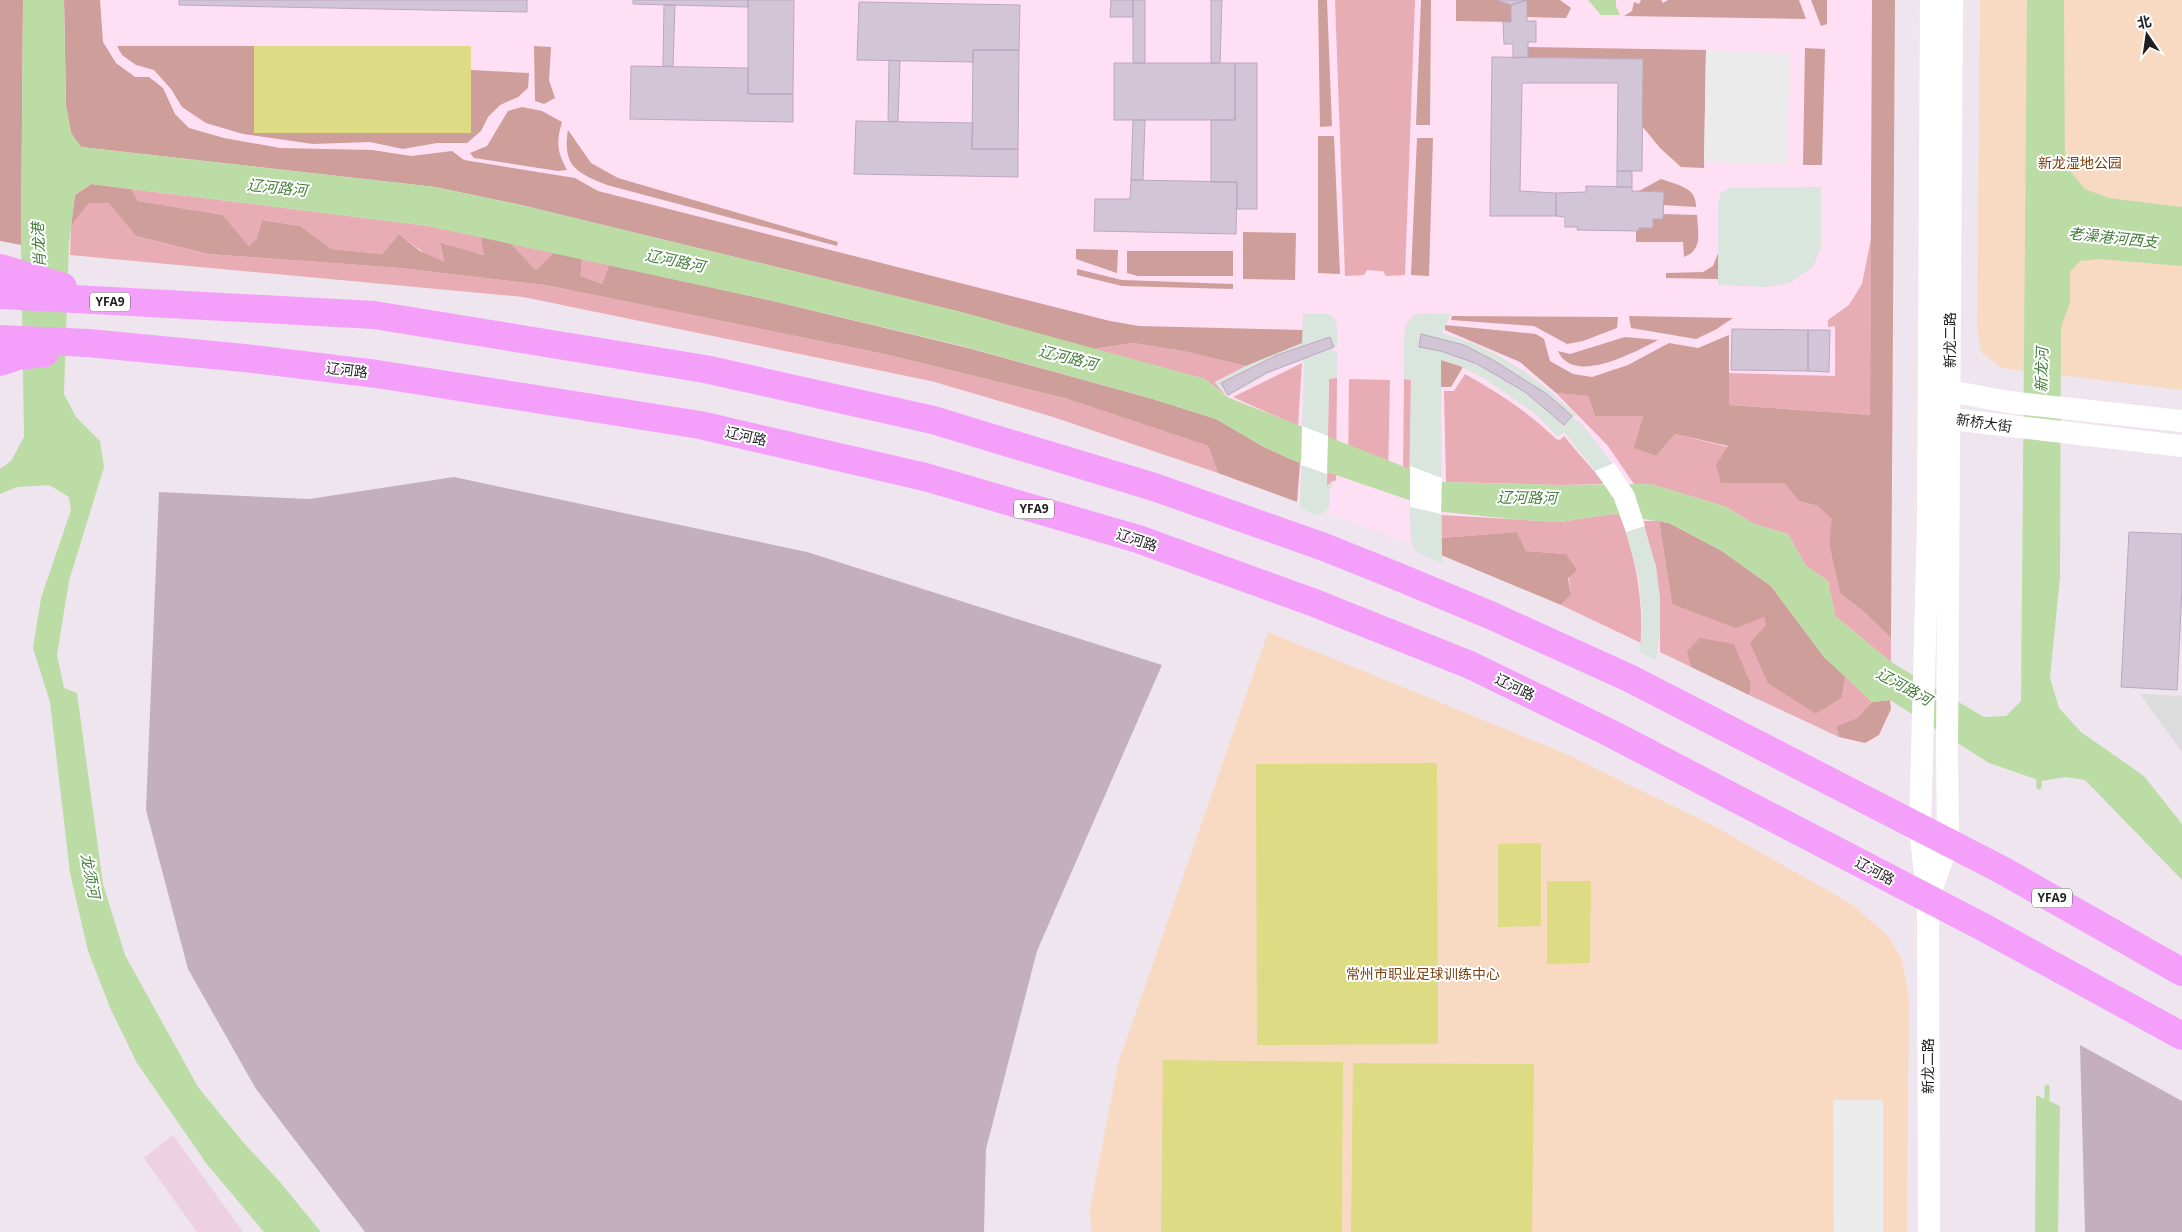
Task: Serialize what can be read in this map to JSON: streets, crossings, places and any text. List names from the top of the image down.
{
  "streets": {
    "main road": ["YFA9", "辽河路"],
    "street": ["新龙二路", "新桥大街"]
  },
  "crossings": [
    ["YFA9", "新龙二路"],
    ["新龙二路", "辽河路"],
    ["新龙二路", "新桥大街"]
  ],
  "water": [
    "辽河路河",
    "老澡港河西支",
    "肖龙港",
    "新龙河",
    "龙须河"
  ],
  "parks": ["新龙湿地公园", "常州市职业足球训练中心"],
  "north": "top"
}
